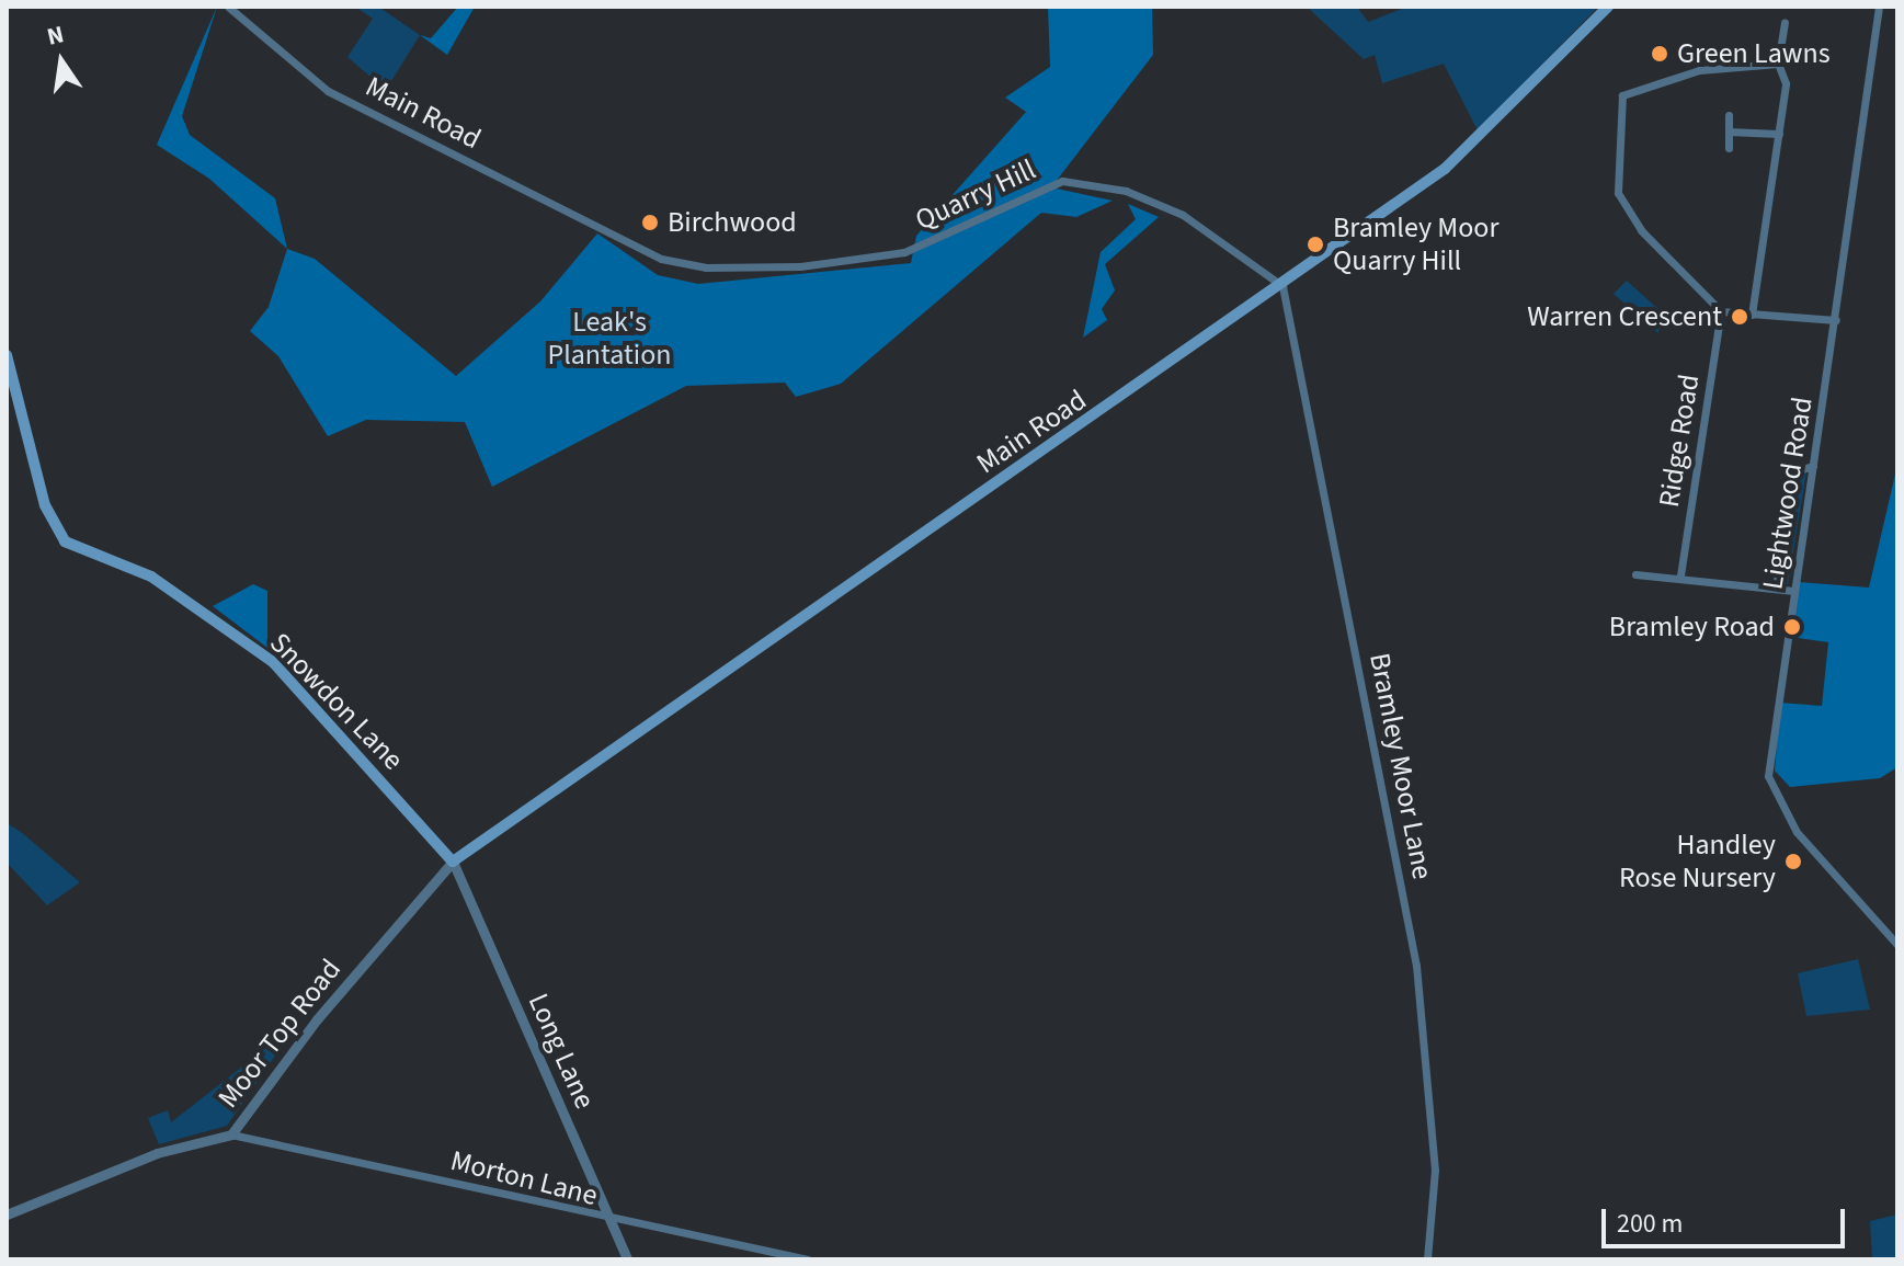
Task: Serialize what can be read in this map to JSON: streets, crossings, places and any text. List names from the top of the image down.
{
  "streets": {
    "main road": ["Main Road", "Snowdon Lane"],
    "street": [
      "Quarry Hill",
      "Ridge Road",
      "Lightwood Road",
      "Bramley Moor Lane",
      "Moor Top Road",
      "Long Lane",
      "Morton Lane"
    ]
  },
  "crossings": [
    ["Main Road", "Quarry Hill"],
    ["Main Road", "Snowdon Lane"],
    ["Main Road", "Bramley Moor Lane"],
    ["Main Road", "Moor Top Road"],
    ["Main Road", "Long Lane"],
    ["Quarry Hill", "Bramley Moor Lane"],
    ["Snowdon Lane", "Moor Top Road"],
    ["Snowdon Lane", "Long Lane"],
    ["Moor Top Road", "Long Lane"],
    ["Moor Top Road", "Morton Lane"],
    ["Long Lane", "Morton Lane"]
  ],
  "parks": ["Leak's Plantation"],
  "places": [
    "Green Lawns",
    "Birchwood",
    "Bramley Moor Quarry Hill",
    "Warren Crescent",
    "Bramley Road",
    "Handley Rose Nursery"
  ],
  "scale_bar": "200 m",
  "north": "top"
}
